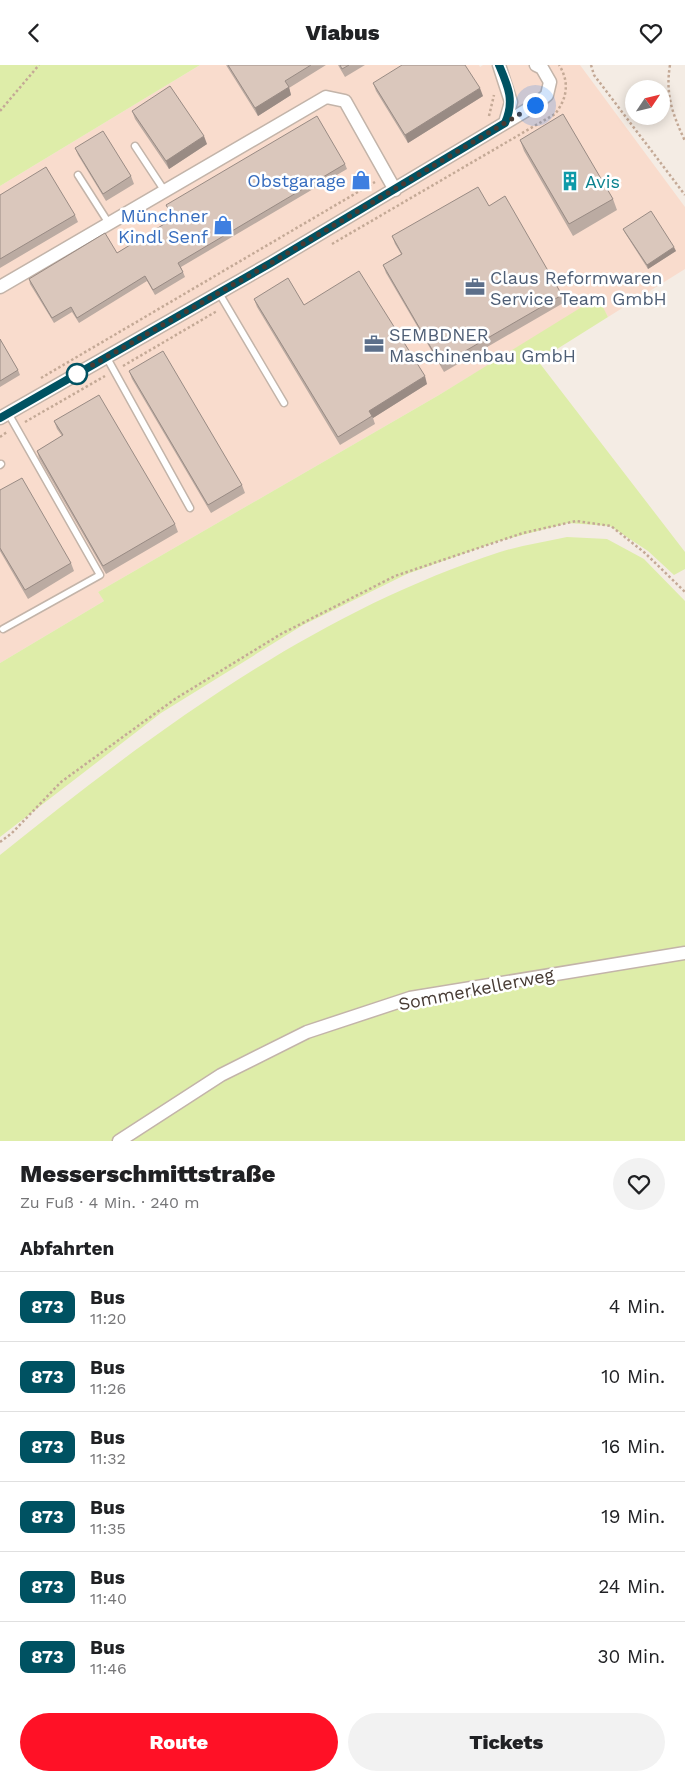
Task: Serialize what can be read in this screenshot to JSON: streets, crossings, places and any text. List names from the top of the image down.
{
  "streets": {
    "street": ["Sommerkellerweg"]
  },
  "places": {
    "shop": ["Obstgarage", "Münchner Kindl Senf"],
    "building": ["Avis"],
    "office": ["Claus Reformwaren Service Team GmbH", "SEMBDNER Maschinenbau GmbH"]
  },
  "lines": ["bus line 873"],
  "north": "top right",
  "page": {
    "header": "Viabus",
    "heading": [
      ["Messerschmittstraße", "Zu Fuß · 4 Min. · 240 m"],
      "Abfahrten"
    ],
    "list": [
      {
        "mark": "873",
        "name": "Bus",
        "note": "11:20",
        "value": "4 Min."
      },
      {
        "mark": "873",
        "name": "Bus",
        "note": "11:26",
        "value": "10 Min."
      },
      {
        "mark": "873",
        "name": "Bus",
        "note": "11:32",
        "value": "16 Min."
      },
      {
        "mark": "873",
        "name": "Bus",
        "note": "11:35",
        "value": "19 Min."
      },
      {
        "mark": "873",
        "name": "Bus",
        "note": "11:40",
        "value": "24 Min."
      },
      {
        "mark": "873",
        "name": "Bus",
        "note": "11:46",
        "value": "30 Min."
      }
    ],
    "buttons": ["Route", "Tickets"]
  }
}
